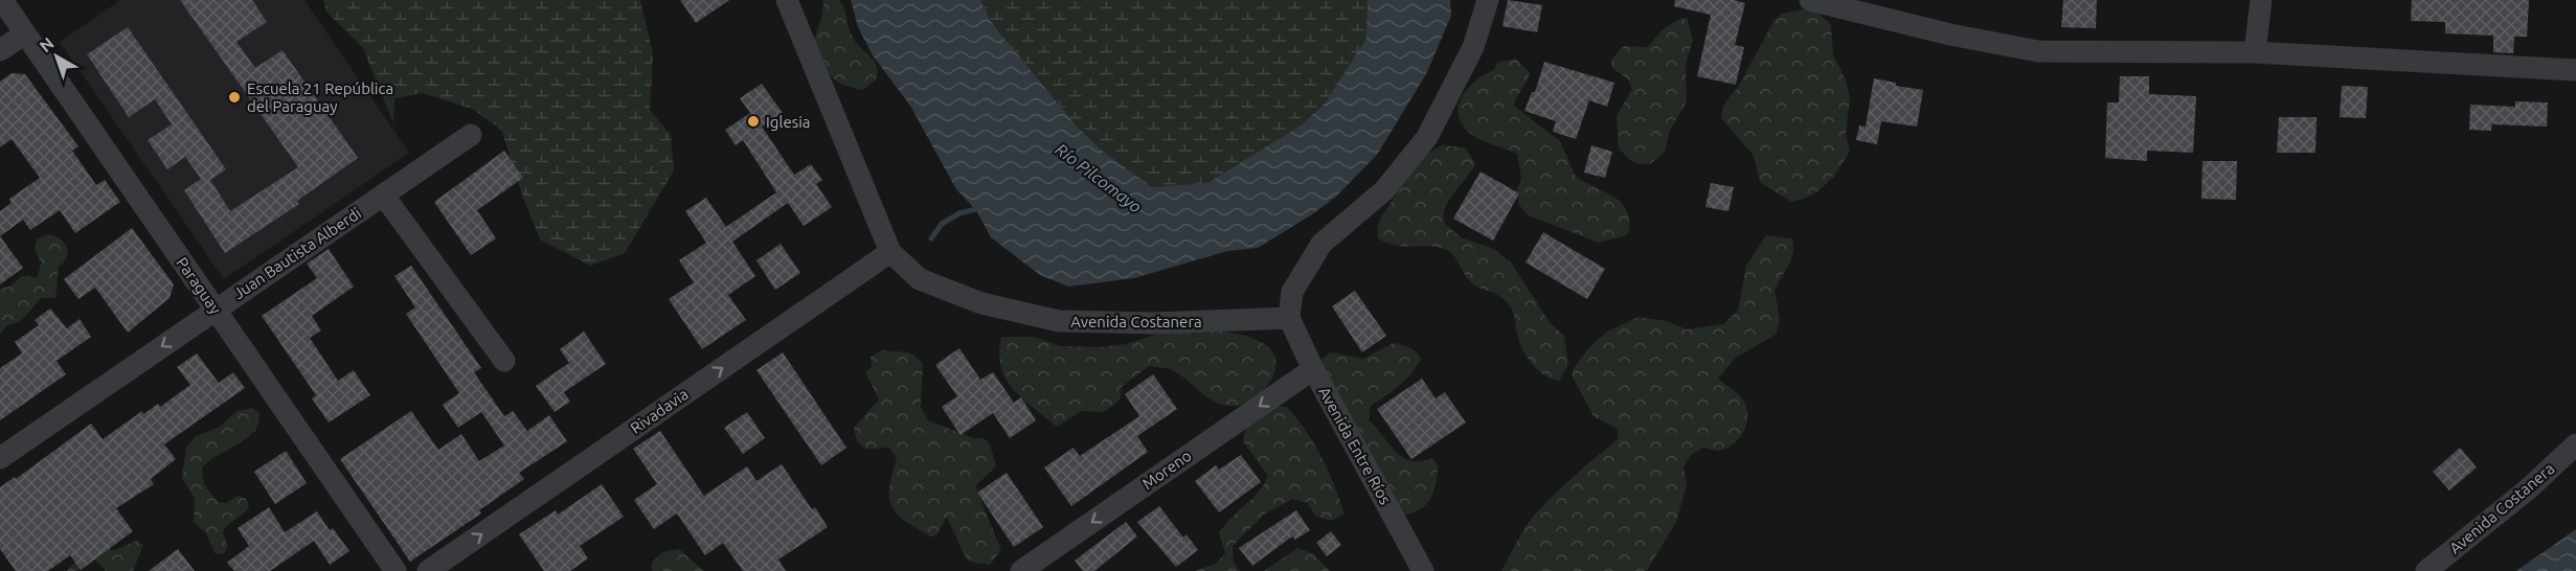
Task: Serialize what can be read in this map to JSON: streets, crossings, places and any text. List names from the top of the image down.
{
  "streets": {
    "street": [
      "Juan Bautista Alberdi",
      "Paraguay",
      "Avenida Costanera",
      "Rivadavia",
      "Avenida Entre Ríos",
      "Moreno"
    ]
  },
  "crossings": [
    ["Juan Bautista Alberdi", "Paraguay"],
    ["Avenida Costanera", "Rivadavia"],
    ["Avenida Costanera", "Avenida Entre Ríos"],
    ["Avenida Entre Ríos", "Moreno"]
  ],
  "one_way": ["Juan Bautista Alberdi", "Rivadavia", "Moreno"],
  "water": ["Río Pilcomayo"],
  "places": ["Escuela 21 República del Paraguay", "Iglesia"],
  "north": "top left"
}
